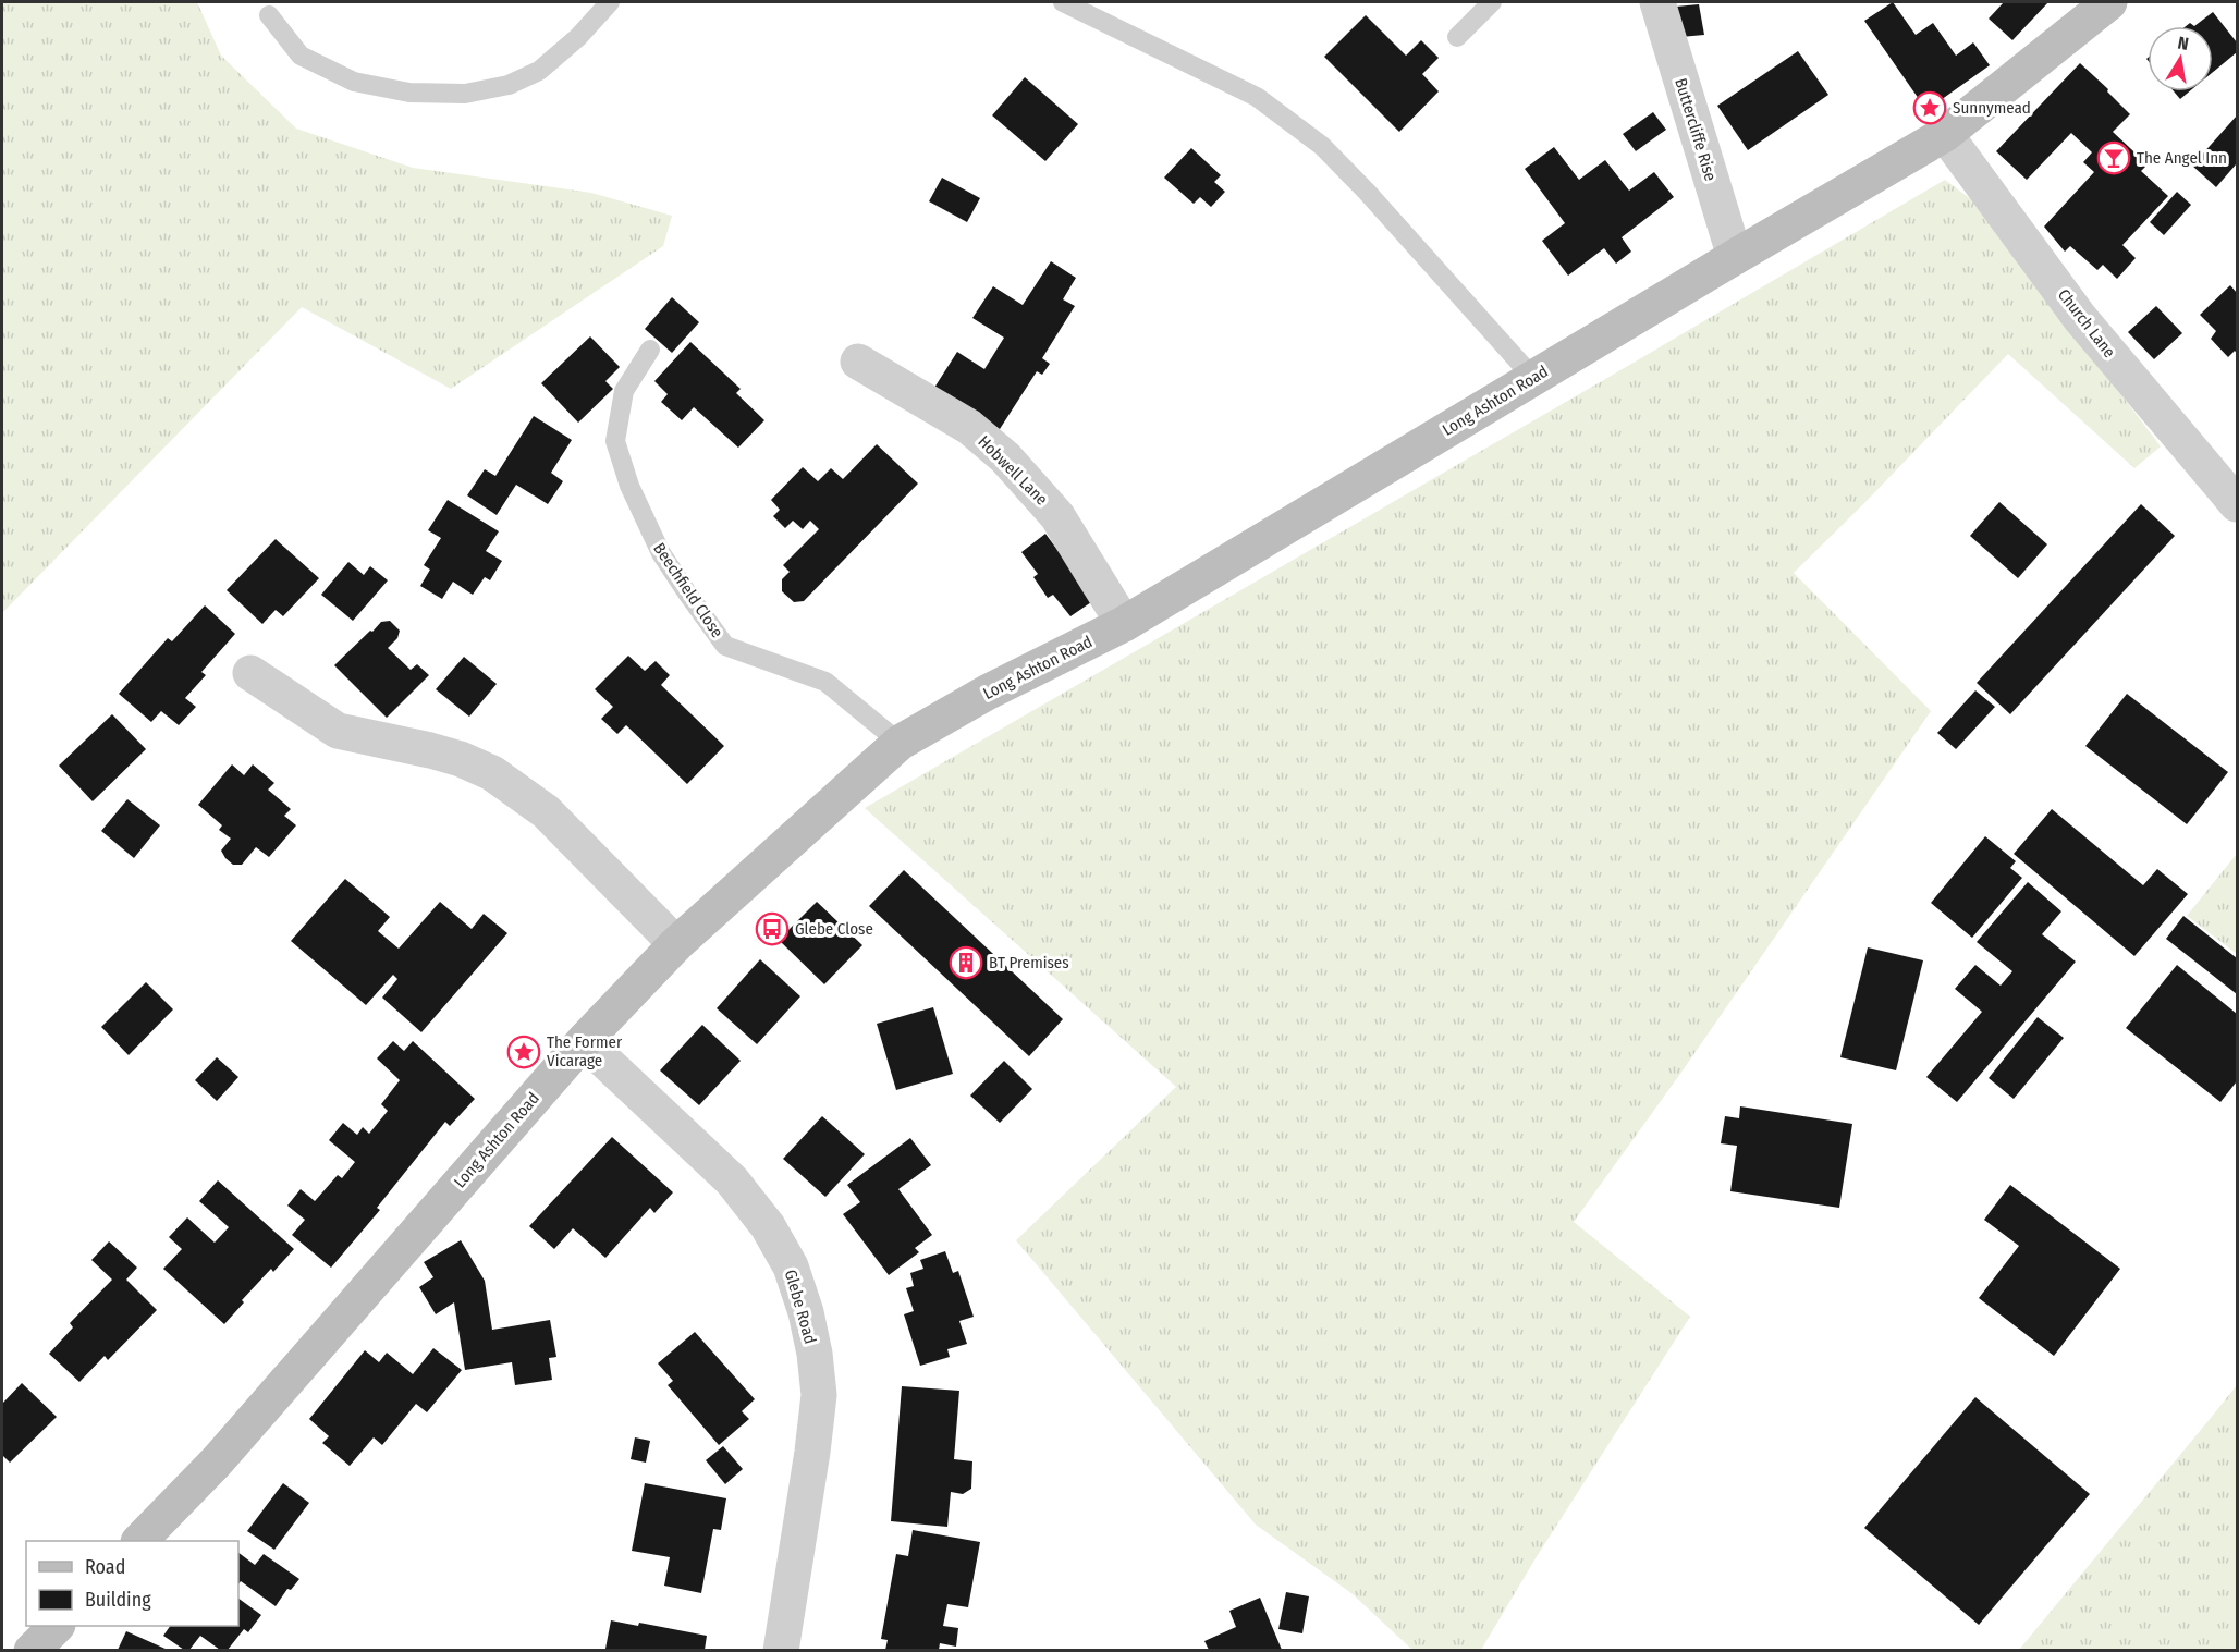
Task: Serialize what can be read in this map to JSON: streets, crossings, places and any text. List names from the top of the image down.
{
  "streets": {
    "street": [
      "Buttercliffe Rise",
      "Church Lane",
      "Long Ashton Road",
      "Hobwell Lane",
      "Glebe Road"
    ],
    "lane": ["Beechfield Close"]
  },
  "crossings": [
    ["Buttercliffe Rise", "Long Ashton Road"],
    ["Church Lane", "Long Ashton Road"],
    ["Long Ashton Road", "Hobwell Lane"],
    ["Long Ashton Road", "Beechfield Close"],
    ["Long Ashton Road", "Glebe Road"]
  ],
  "places": {
    "place": ["Sunnymead", "The Former Vicarage"],
    "bar": ["The Angel Inn"],
    "bus stop": ["Glebe Close"],
    "building": ["BT Premises"]
  },
  "legend": ["Road", "Building"],
  "north": "top"
}
